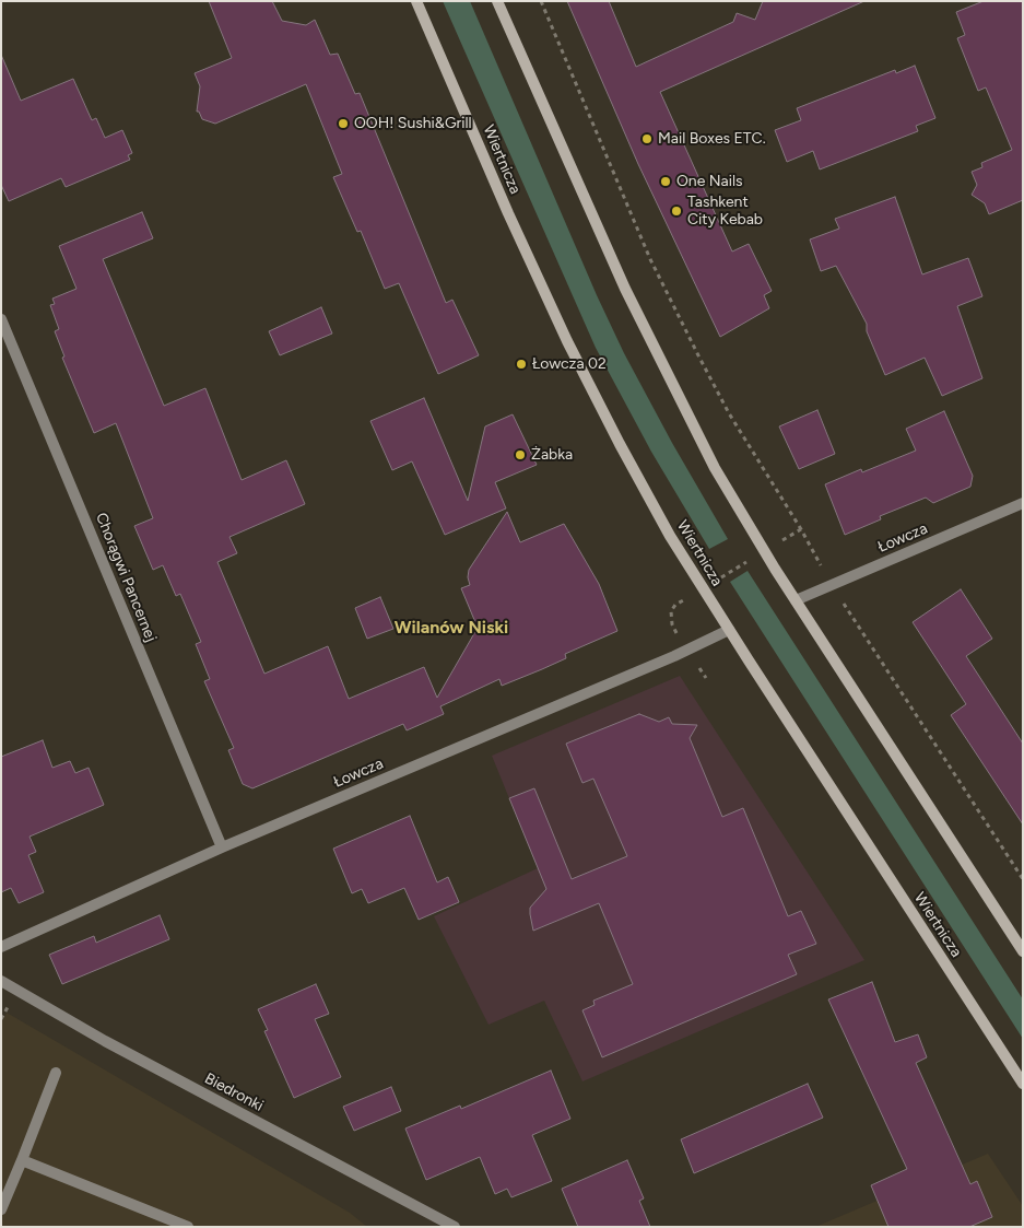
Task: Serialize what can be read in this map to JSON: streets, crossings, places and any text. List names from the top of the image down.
{
  "streets": {
    "main road": ["Wiertnicza"],
    "street": ["Łowcza", "Chorągwi Pancernej", "Biedronki"]
  },
  "crossings": [
    ["Wiertnicza", "Łowcza"],
    ["Łowcza", "Chorągwi Pancernej"]
  ],
  "districts": ["Wilanów Niski"],
  "places": [
    "OOH! Sushi&Grill",
    "Mail Boxes ETC.",
    "One Nails",
    "Tashkent City Kebab",
    "Łowcza 02",
    "Żabka"
  ]
}
